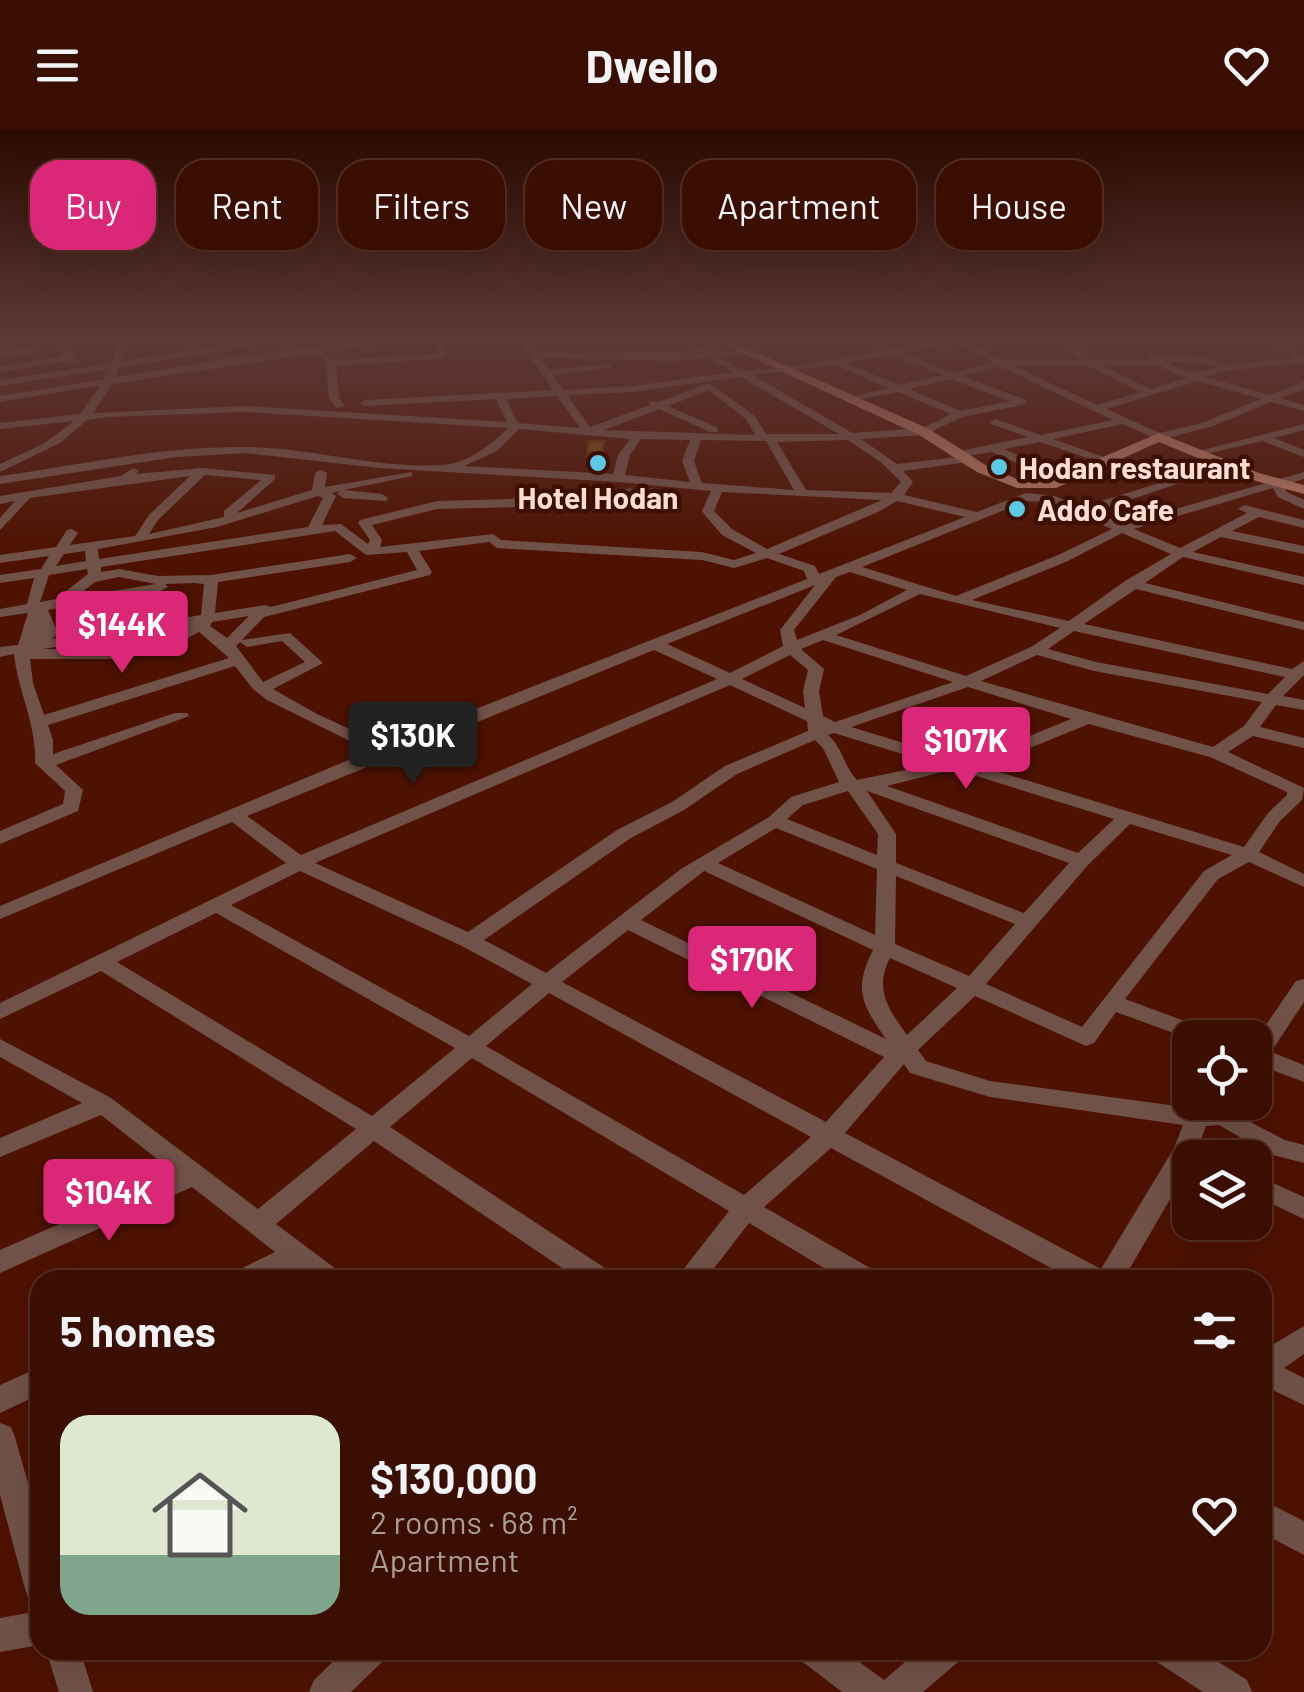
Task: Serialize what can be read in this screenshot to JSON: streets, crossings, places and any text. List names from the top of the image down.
{
  "places": ["Hotel Hodan", "Hodan restaurant", "Addo Cafe"],
  "page": {
    "header": "Dwello",
    "chip": [
      "Buy",
      "Rent",
      "Filters",
      "New",
      "Apartment",
      "House"
    ],
    "price": [
      "$144K",
      "$130K",
      "$107K",
      "$170K",
      "$104K"
    ],
    "heading": "5 homes",
    "list": [
      {
        "name": "$130,000",
        "note": "2 rooms · 68 m² · Apartment"
      }
    ]
  }
}
